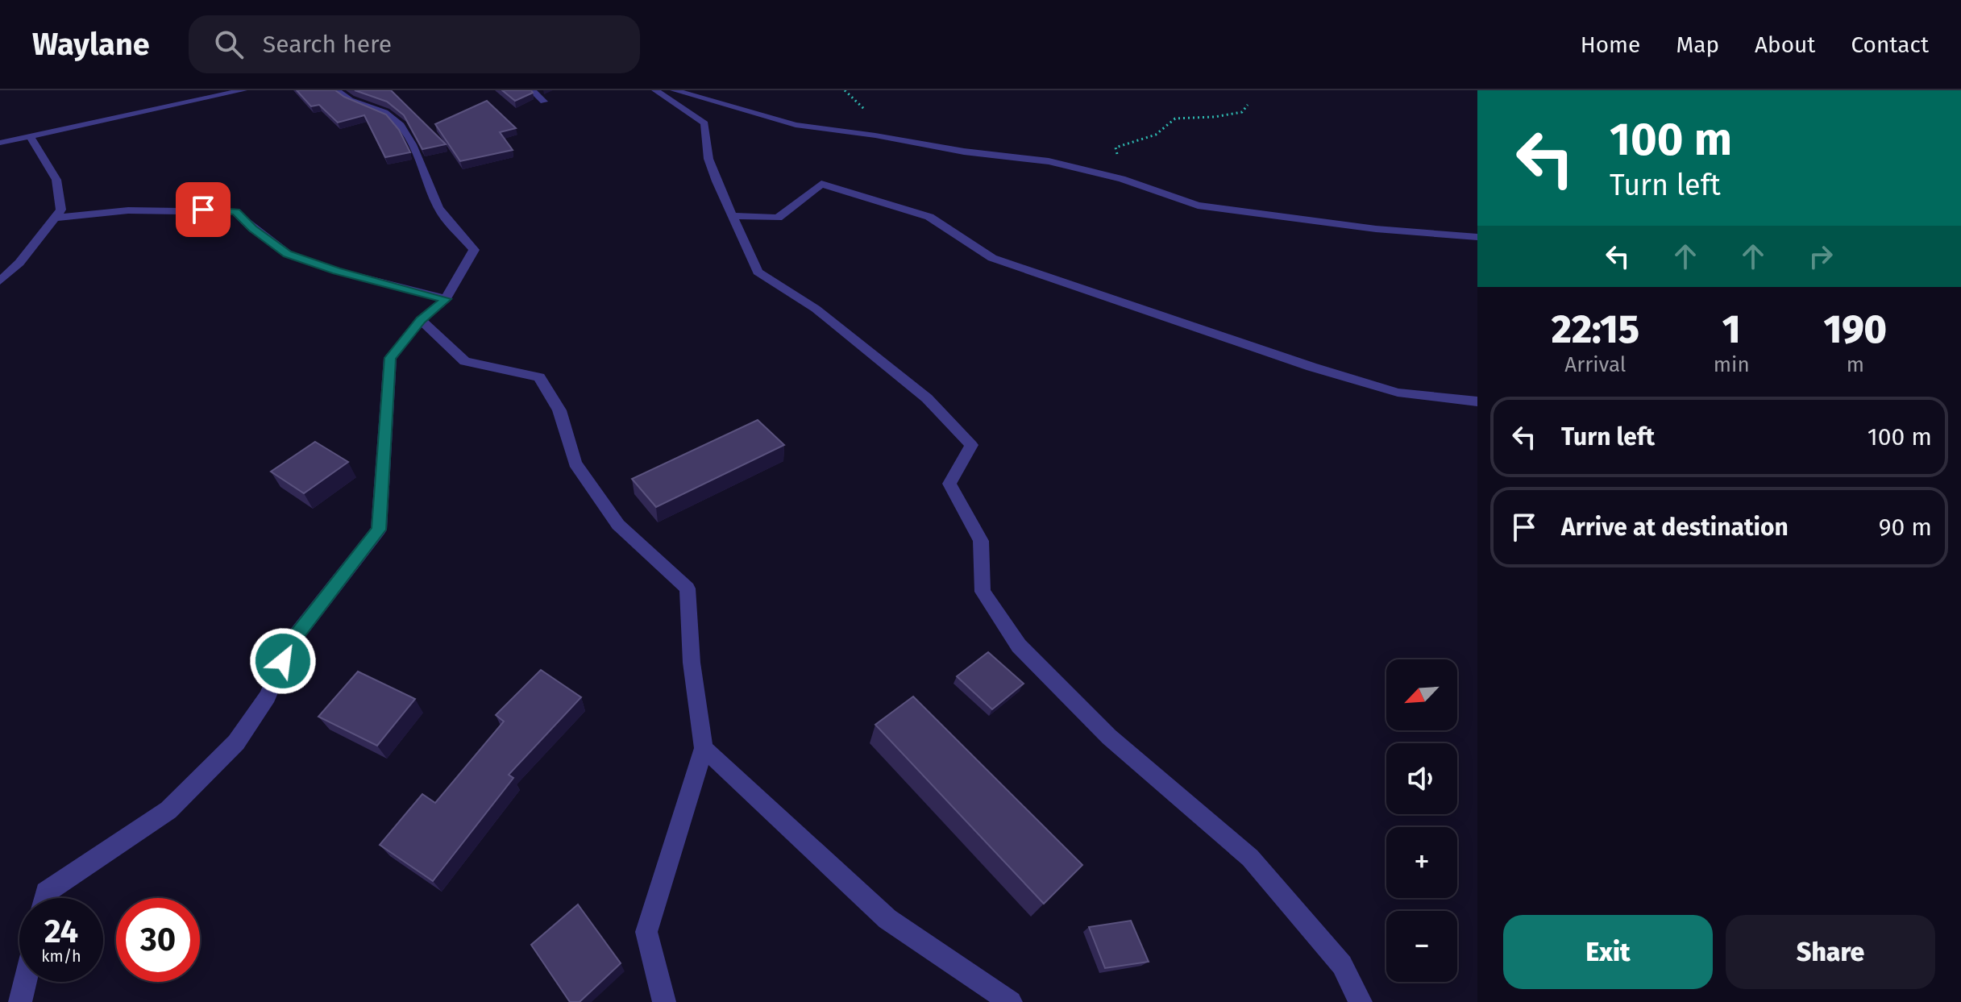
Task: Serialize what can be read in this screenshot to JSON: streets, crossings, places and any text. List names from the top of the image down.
{
  "north": "bottom left",
  "page": {
    "header": "Waylane",
    "search": "Search here",
    "nav": [
      "Home",
      "Map",
      "About",
      "Contact"
    ],
    "turn": ["100 m", "Turn left"],
    "eta": [
      "22:15",
      "Arrival",
      "1",
      "min",
      "190",
      "m"
    ],
    "list": [
      {
        "name": "Turn left",
        "value": "100 m"
      },
      {
        "name": "Arrive at destination",
        "value": "90 m"
      }
    ],
    "map_buttons": ["+", "−"],
    "speed": "24 km/h",
    "limit": "30",
    "buttons": ["Exit", "Share"]
  }
}
